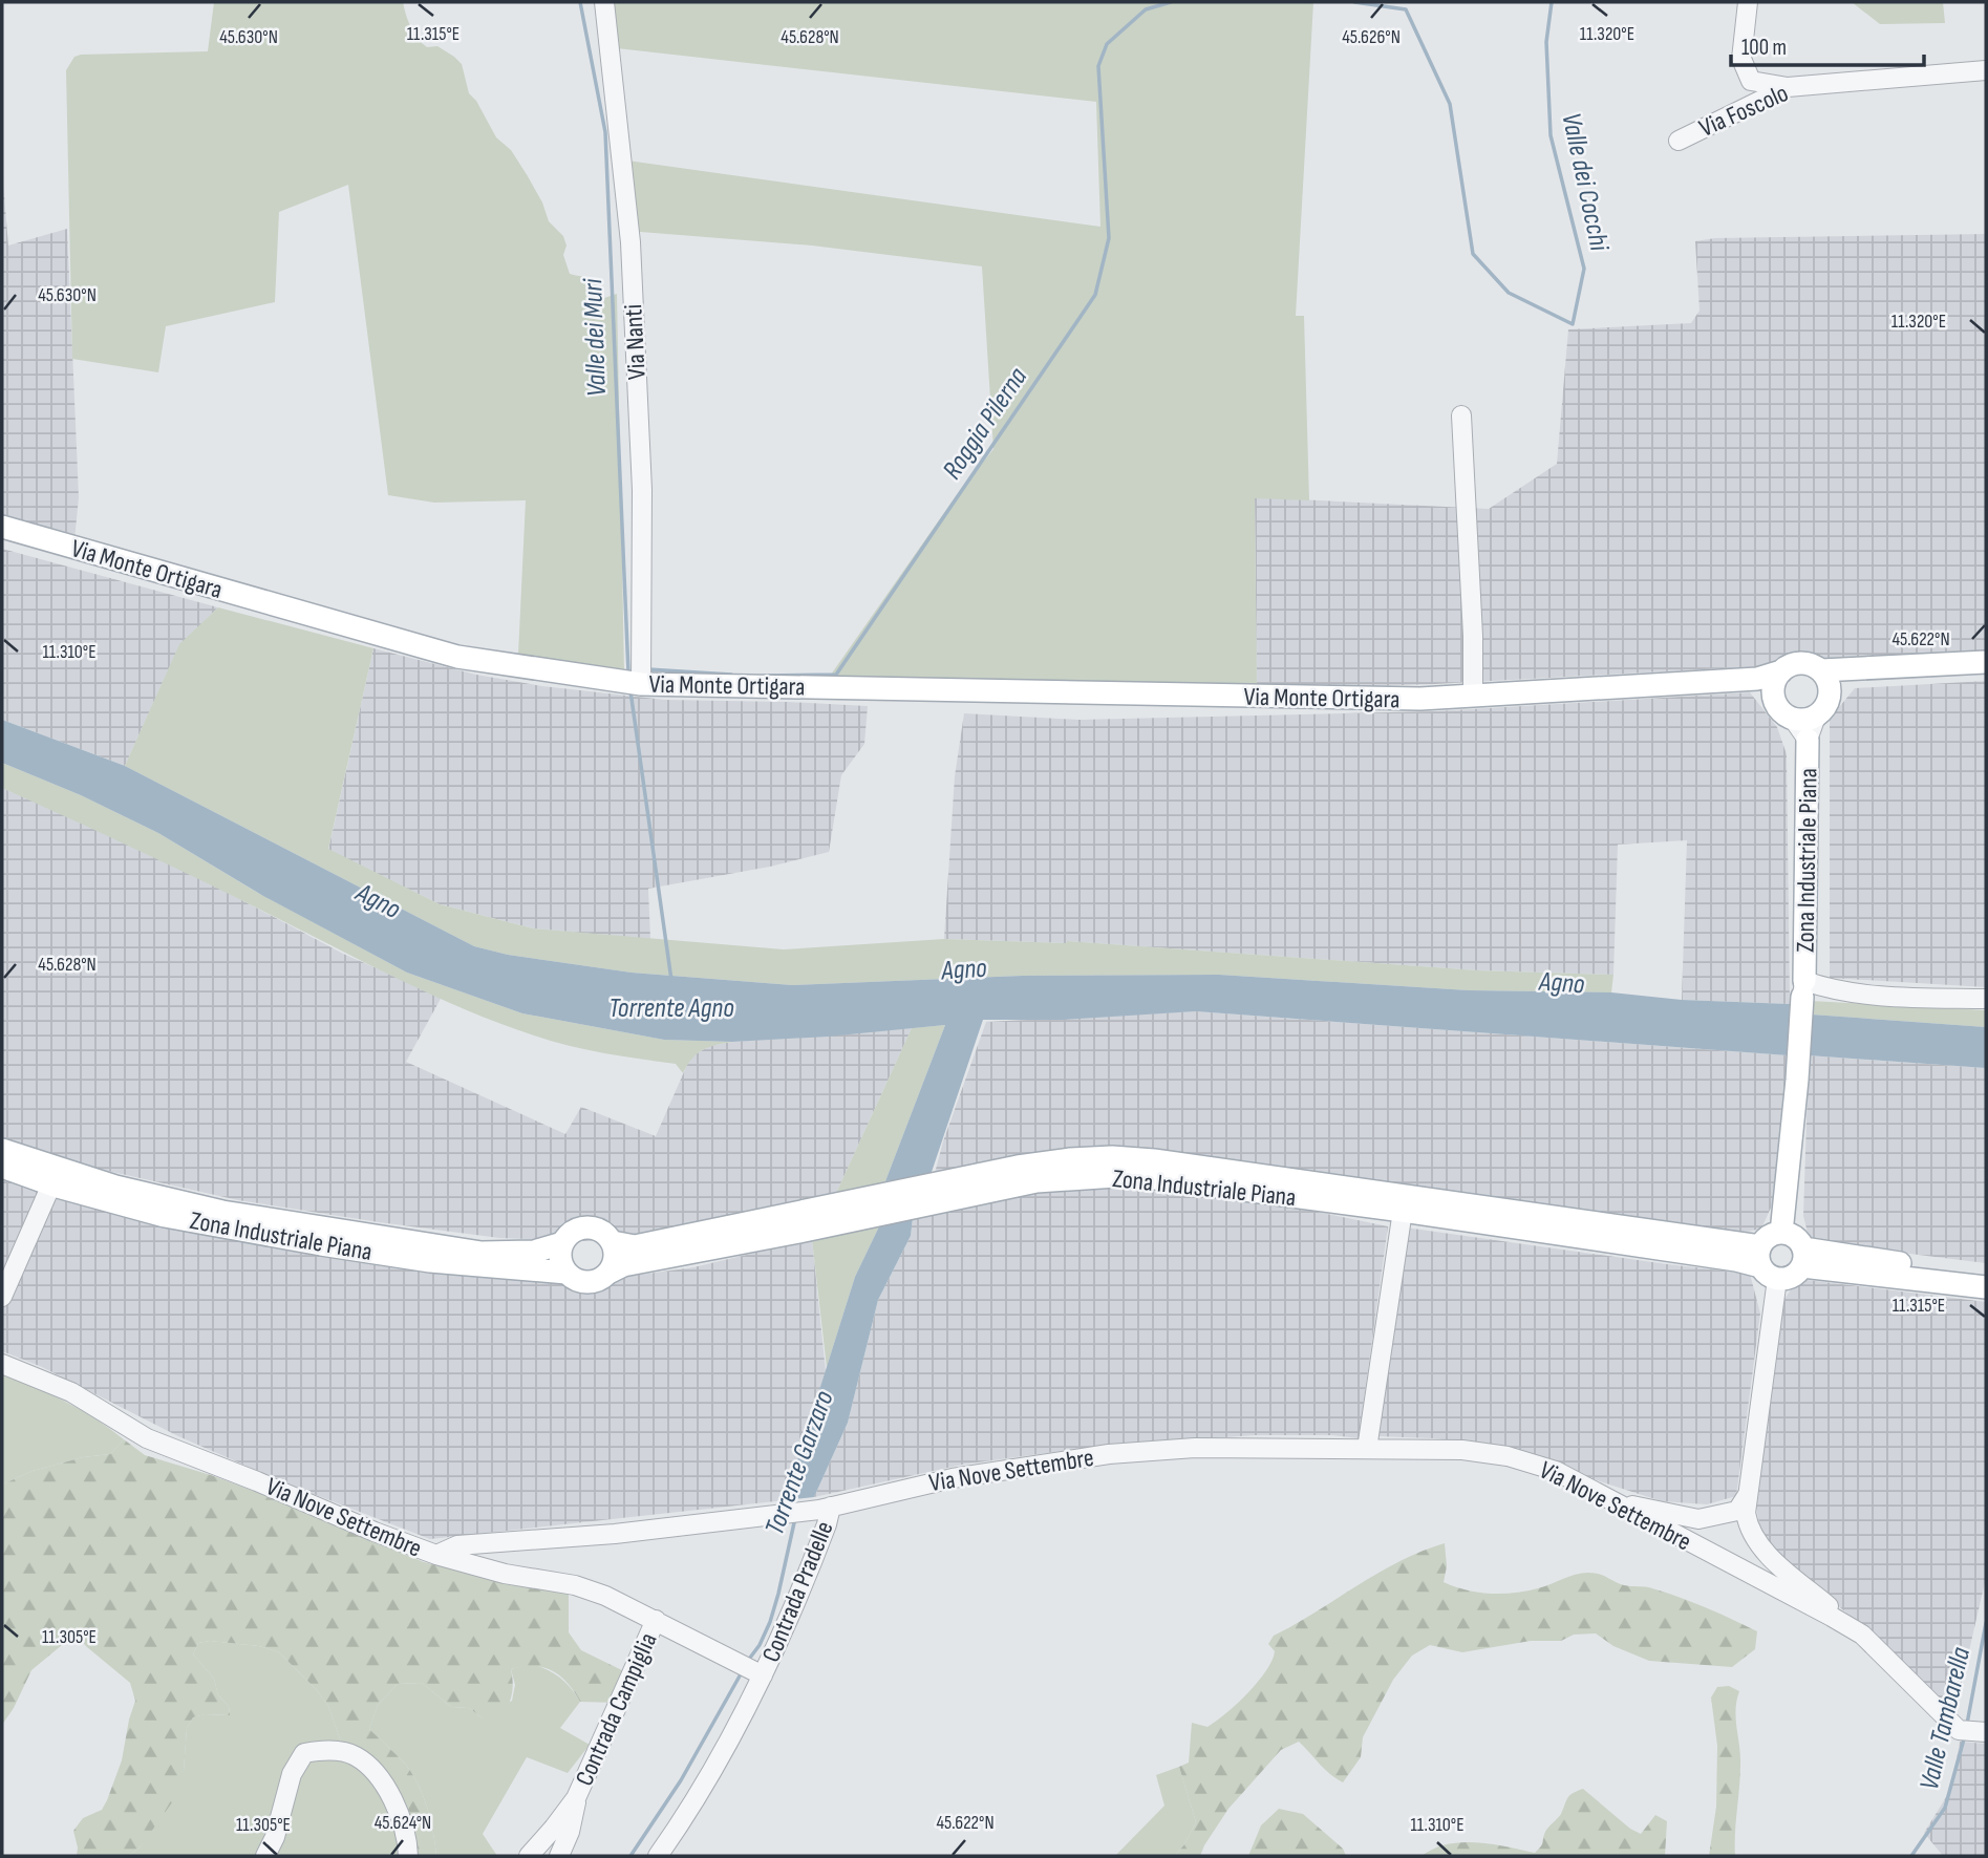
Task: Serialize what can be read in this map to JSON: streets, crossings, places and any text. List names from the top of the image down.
{
  "streets": {
    "main road": ["Via Monte Ortigara", "Zona Industriale Piana"],
    "street": [
      "Via Foscolo",
      "Via Nanti",
      "Via Nove Settembre",
      "Contrada Pradelle",
      "Contrada Campiglia"
    ]
  },
  "crossings": [
    ["Via Nanti", "Via Monte Ortigara"],
    ["Via Nove Settembre", "Contrada Pradelle"]
  ],
  "water": [
    "Valle dei Cocchi",
    "Valle dei Muri",
    "Roggia Pilerna",
    "Agno",
    "Torrente Agno",
    "Torrente Garzaro",
    "Valle Tambarella"
  ],
  "scale_bar": "100 m",
  "coordinates": [
    "11.315°E",
    "11.320°E",
    "45.630°N",
    "45.628°N",
    "45.626°N",
    "45.622°N",
    "11.310°E",
    "11.305°E",
    "45.624°N"
  ]
}
